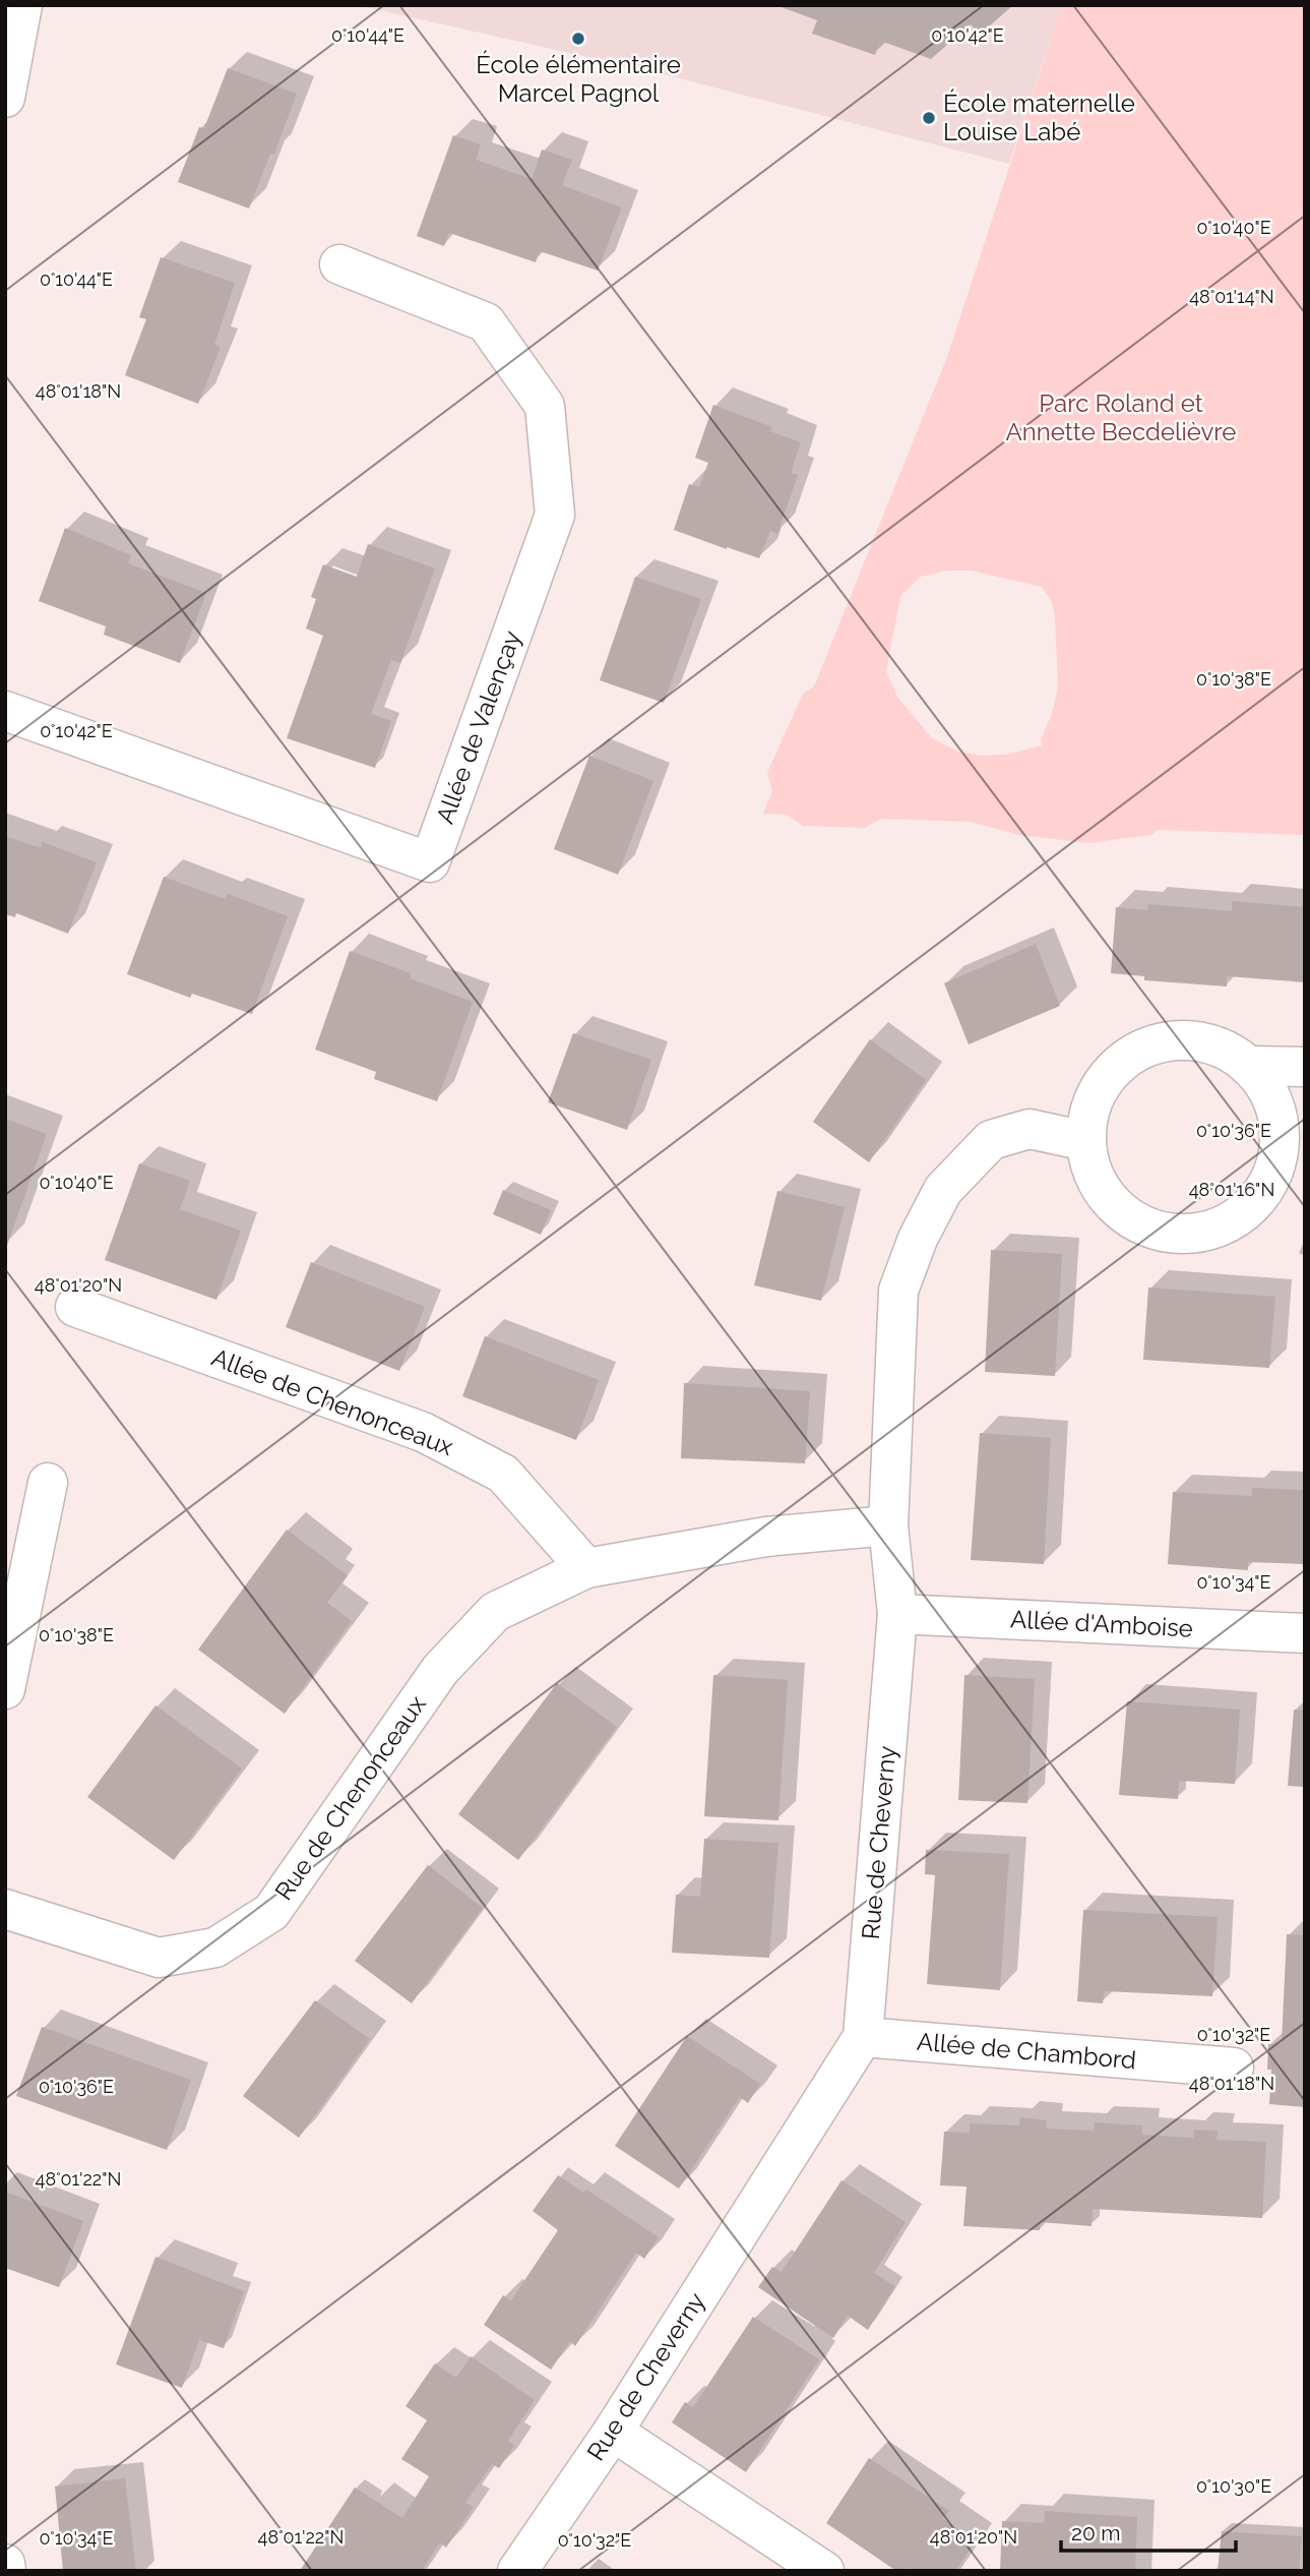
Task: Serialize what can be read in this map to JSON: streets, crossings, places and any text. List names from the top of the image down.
{
  "streets": {
    "street": [
      "Allée de Valençay",
      "Allée de Chenonceaux",
      "Allée d'Amboise",
      "Rue de Chenonceaux",
      "Rue de Cheverny",
      "Allée de Chambord"
    ]
  },
  "crossings": [
    ["Allée de Chenonceaux", "Rue de Chenonceaux"],
    ["Allée d'Amboise", "Rue de Cheverny"],
    ["Rue de Cheverny", "Allée de Chambord"]
  ],
  "parks": ["Parc Roland et Annette Becdelièvre"],
  "places": ["École élémentaire Marcel Pagnol", "École maternelle Louise Labé"],
  "scale_bar": "20 m",
  "coordinates": [
    "0°10'44\"E",
    "0°10'42\"E",
    "0°10'40\"E",
    "48°01'14\"N",
    "48°01'18\"N",
    "0°10'38\"E",
    "0°10'36\"E",
    "48°01'16\"N",
    "48°01'20\"N",
    "0°10'34\"E",
    "0°10'32\"E",
    "48°01'22\"N",
    "0°10'30\"E"
  ]
}
